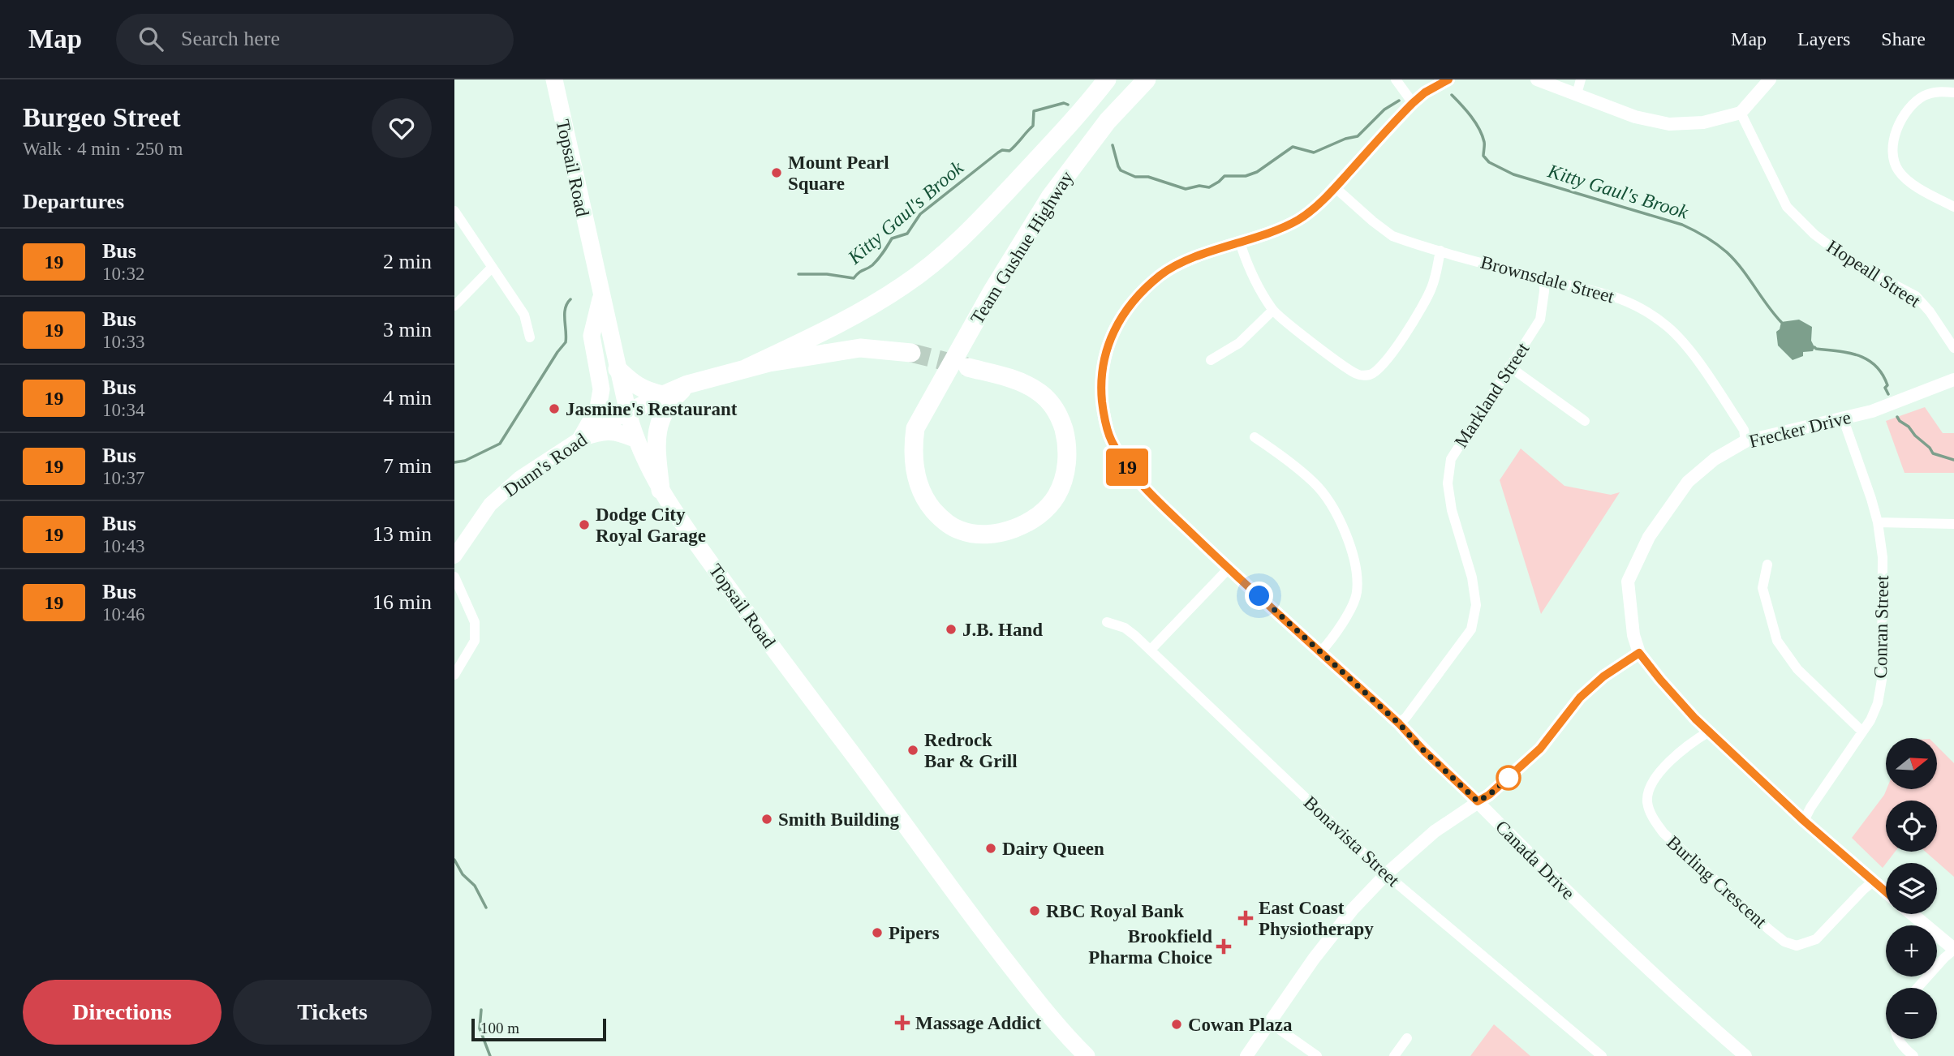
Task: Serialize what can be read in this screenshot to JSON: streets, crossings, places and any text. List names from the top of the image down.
{
  "streets": {
    "highway": ["Team Gushue Highway"],
    "main road": ["Topsail Road", "Dunn's Road"],
    "street": [
      "Hopeall Street",
      "Brownsdale Street",
      "Markland Street",
      "Frecker Drive",
      "Conran Street",
      "Bonavista Street",
      "Canada Drive",
      "Burling Crescent"
    ]
  },
  "crossings": [
    ["Topsail Road", "Dunn's Road"],
    ["Brownsdale Street", "Markland Street"],
    ["Brownsdale Street", "Frecker Drive"],
    ["Brownsdale Street", "Canada Drive"],
    ["Markland Street", "Canada Drive"],
    ["Frecker Drive", "Conran Street"],
    ["Frecker Drive", "Burling Crescent"]
  ],
  "water": ["Kitty Gaul's Brook"],
  "places": {
    "other": [
      "Mount Pearl Square",
      "Jasmine's Restaurant",
      "Dodge City Royal Garage",
      "J.B. Hand",
      "Redrock Bar & Grill",
      "Smith Building",
      "Dairy Queen",
      "RBC Royal Bank",
      "Pipers",
      "Cowan Plaza"
    ],
    "health": ["East Coast Physiotherapy", "Brookfield Pharma Choice", "Massage Addict"]
  },
  "lines": ["bus line 19"],
  "scale_bar": "100 m",
  "north": "right",
  "page": {
    "header": "Map",
    "search": "Search here",
    "nav": ["Map", "Layers", "Share"],
    "heading": [
      ["Burgeo Street", "Walk · 4 min · 250 m"],
      "Departures"
    ],
    "on_map": "19",
    "list": [
      {
        "mark": "19",
        "name": "Bus",
        "note": "10:32",
        "value": "2 min"
      },
      {
        "mark": "19",
        "name": "Bus",
        "note": "10:33",
        "value": "3 min"
      },
      {
        "mark": "19",
        "name": "Bus",
        "note": "10:34",
        "value": "4 min"
      },
      {
        "mark": "19",
        "name": "Bus",
        "note": "10:37",
        "value": "7 min"
      },
      {
        "mark": "19",
        "name": "Bus",
        "note": "10:43",
        "value": "13 min"
      },
      {
        "mark": "19",
        "name": "Bus",
        "note": "10:46",
        "value": "16 min"
      }
    ],
    "map_buttons": ["+", "−"],
    "buttons": ["Directions", "Tickets"],
    "scale": "100 m"
  }
}
